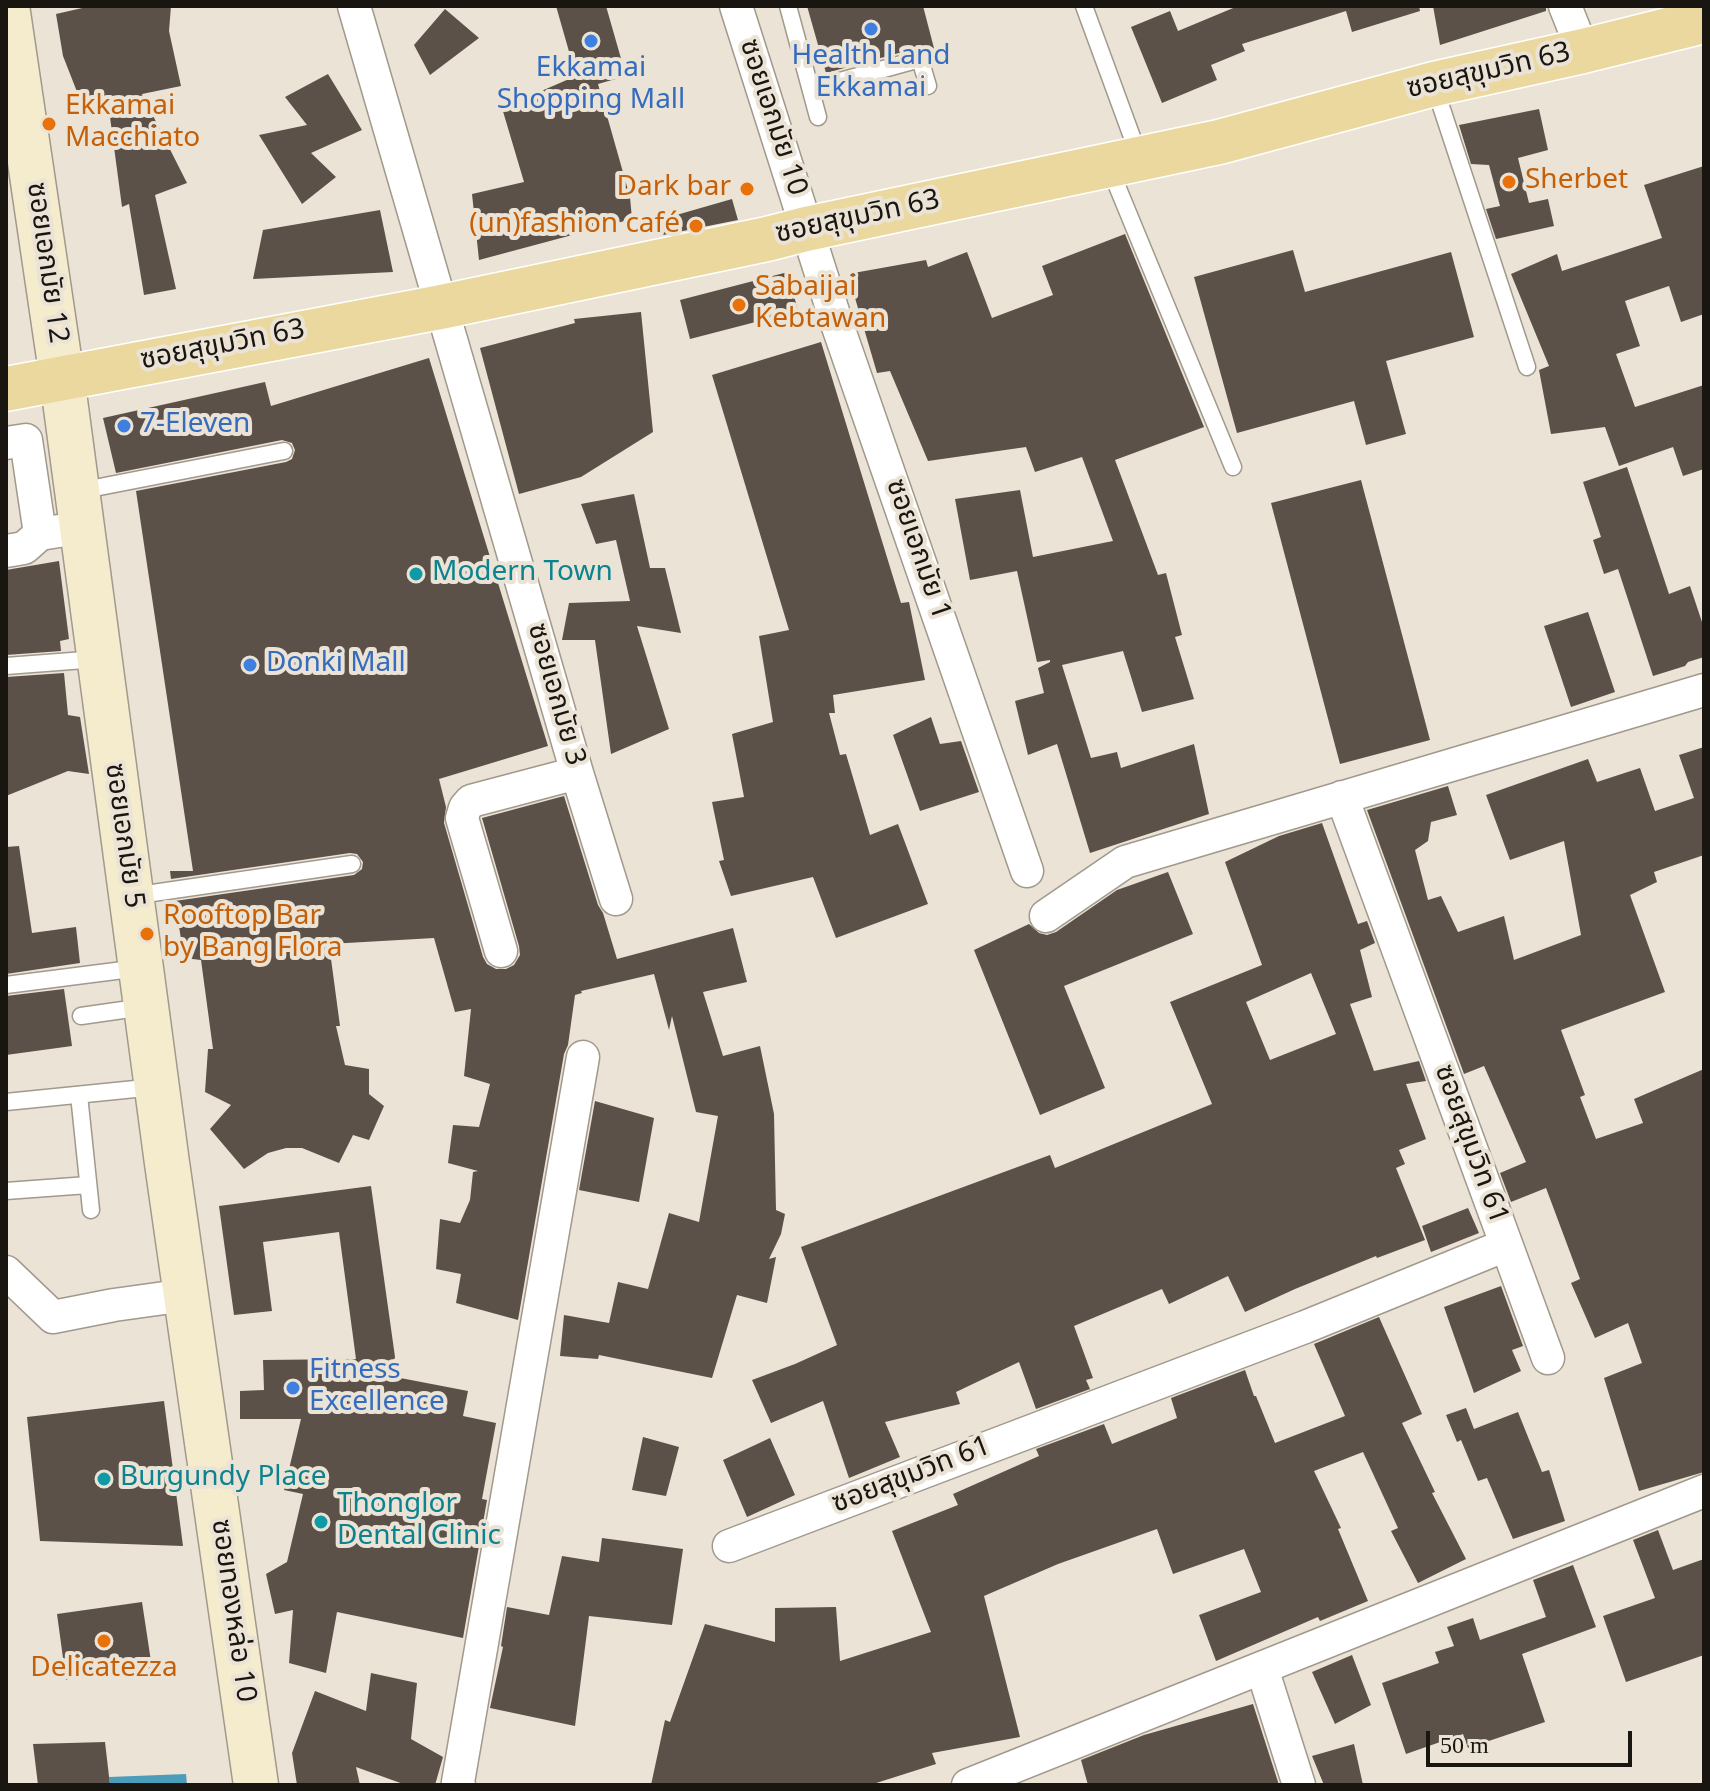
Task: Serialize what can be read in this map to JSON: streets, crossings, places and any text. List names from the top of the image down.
{
  "streets": {
    "main road": ["ซอยสุขุมวิท 63"],
    "street": [
      "ซอยเอกมัย 10",
      "ซอยเอกมัย 12",
      "ซอยเอกมัย 1",
      "ซอยเอกมัย 3",
      "ซอยเอกมัย 5",
      "ซอยสุขุมวิท 61",
      "ซอยทองหล่อ 10"
    ]
  },
  "crossings": [
    ["ซอยสุขุมวิท 63", "ซอยเอกมัย 10"],
    ["ซอยสุขุมวิท 63", "ซอยเอกมัย 12"],
    ["ซอยสุขุมวิท 63", "ซอยเอกมัย 1"],
    ["ซอยสุขุมวิท 63", "ซอยเอกมัย 3"],
    ["ซอยสุขุมวิท 63", "ซอยเอกมัย 5"],
    ["ซอยเอกมัย 10", "ซอยเอกมัย 1"],
    ["ซอยเอกมัย 12", "ซอยเอกมัย 5"],
    ["ซอยเอกมัย 5", "ซอยทองหล่อ 10"]
  ],
  "places": [
    "Health Land Ekkamai",
    "Ekkamai Shopping Mall",
    "Ekkamai Macchiato",
    "Sherbet",
    "Dark bar",
    "(un)fashion café",
    "Sabaijai Kebtawan",
    "7-Eleven",
    "Modern Town",
    "Donki Mall",
    "Rooftop Bar by Bang Flora",
    "Fitness Excellence",
    "Burgundy Place",
    "Thonglor Dental Clinic",
    "Delicatezza"
  ],
  "scale_bar": "50 m"
}
